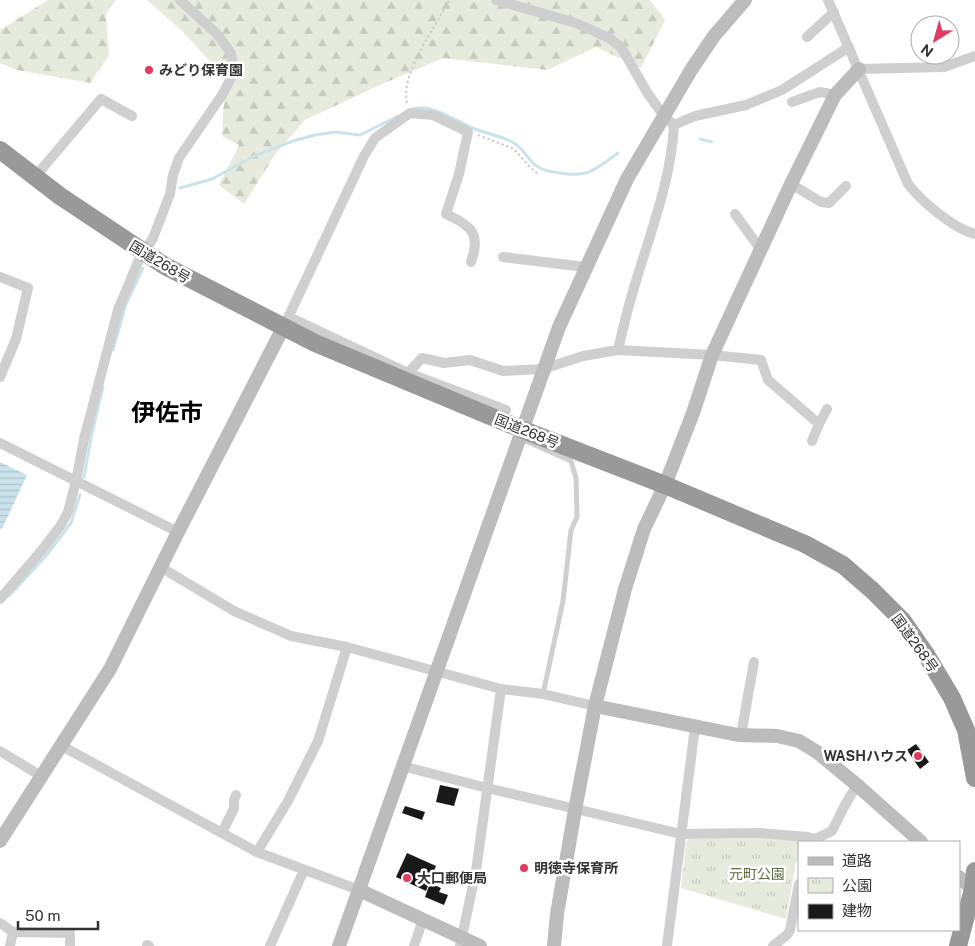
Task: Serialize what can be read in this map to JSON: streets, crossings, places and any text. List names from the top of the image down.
{
  "streets": {
    "highway": ["国道268号"]
  },
  "districts": ["伊佐市"],
  "parks": ["元町公園"],
  "places": [
    "みどり保育園",
    "WASHハウス",
    "明徳寺保育所",
    "大口郵便局"
  ],
  "legend": ["道路", "公園", "建物"],
  "scale_bar": "50 m",
  "north": "bottom left"
}
